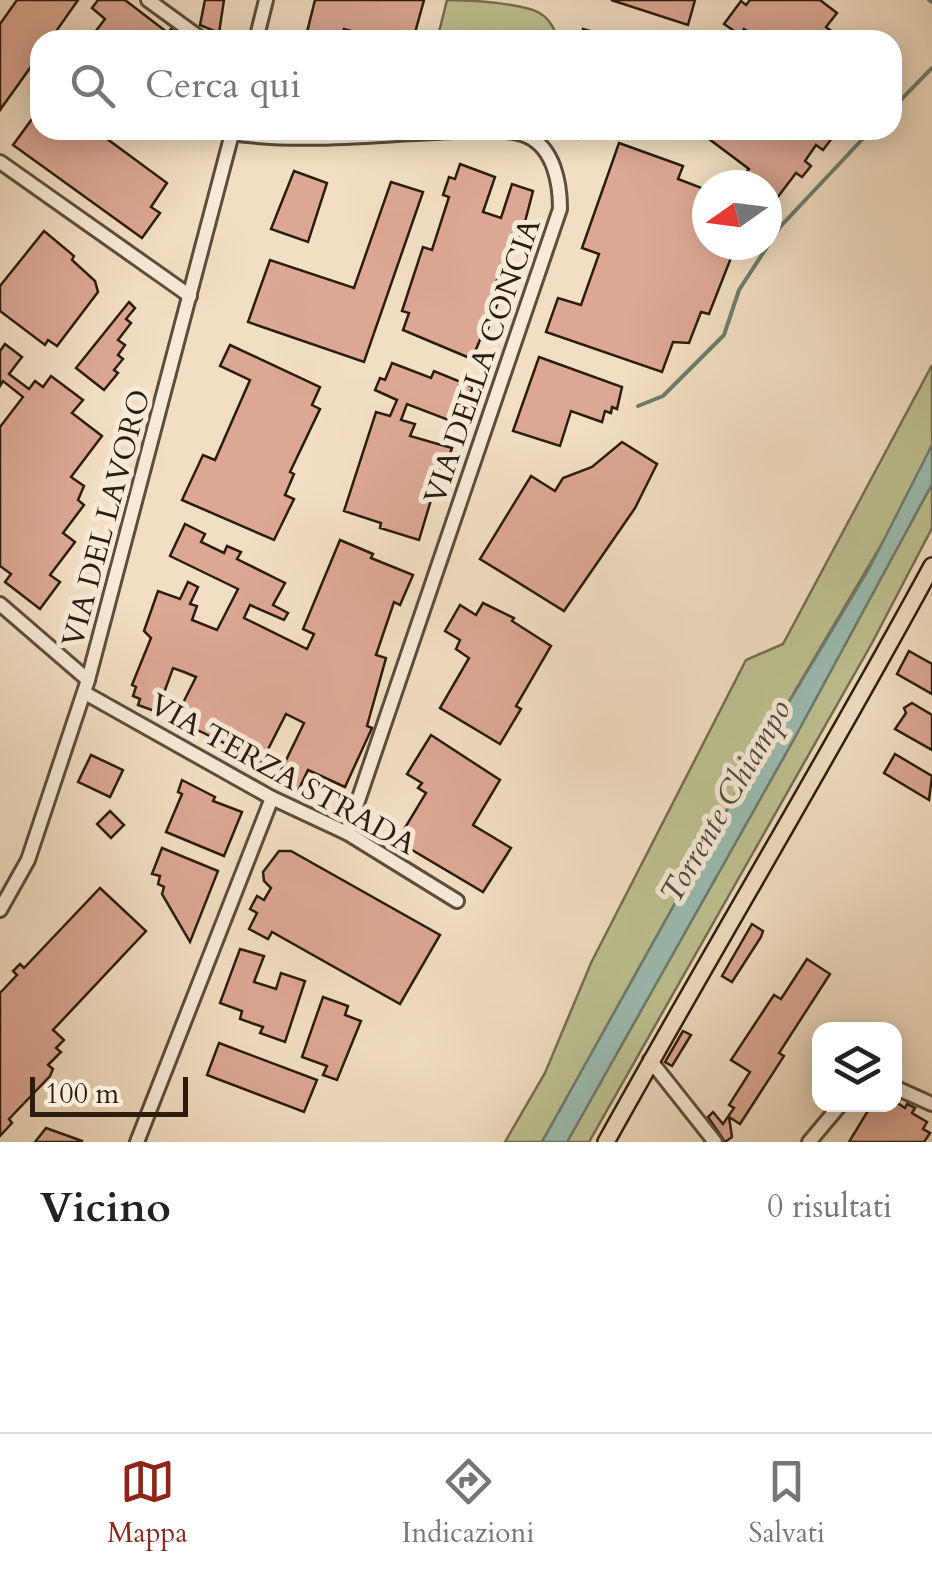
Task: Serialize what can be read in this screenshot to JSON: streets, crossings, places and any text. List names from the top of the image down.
{
  "streets": {
    "street": ["VIA DELLA CONCIA", "VIA DEL LAVORO", "VIA TERZA STRADA"]
  },
  "crossings": [
    ["VIA DELLA CONCIA", "VIA TERZA STRADA"],
    ["VIA DEL LAVORO", "VIA TERZA STRADA"]
  ],
  "water": ["Torrente Chiampo"],
  "scale_bar": "100 m",
  "north": "left",
  "page": {
    "search": "Cerca qui",
    "scale": "100 m",
    "heading": ["Vicino", "0 risultati"],
    "nav": ["Mappa", "Indicazioni", "Salvati"]
  }
}
